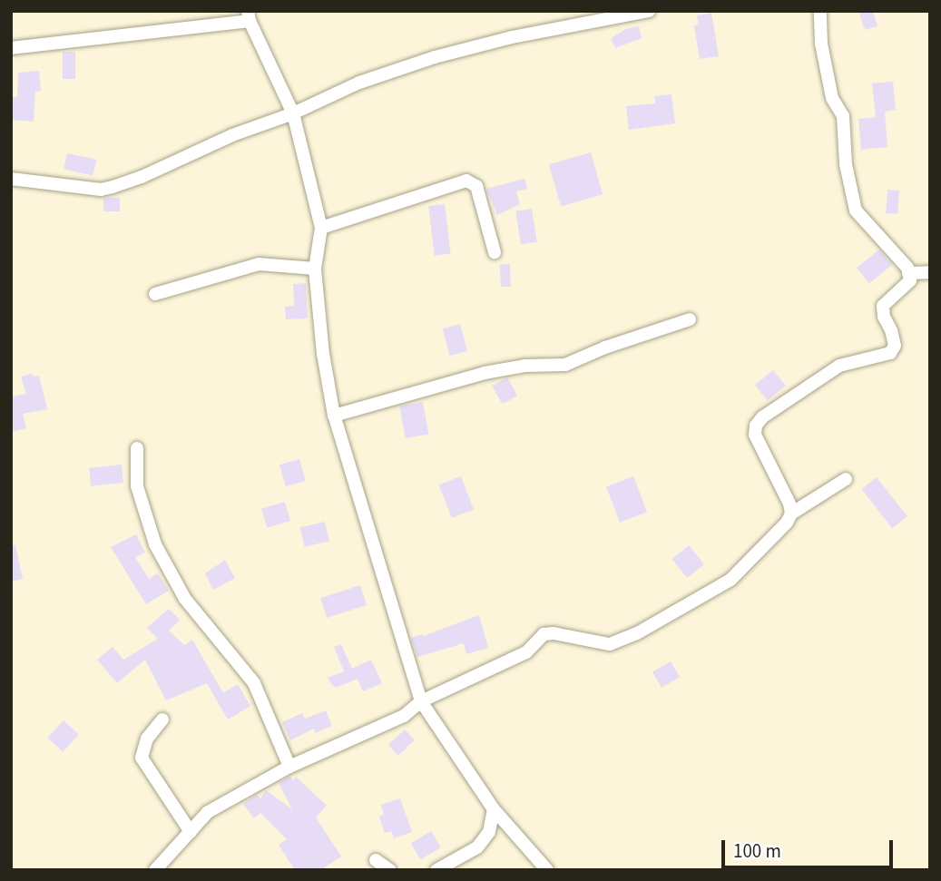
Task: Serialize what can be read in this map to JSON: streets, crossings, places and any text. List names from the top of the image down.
{
  "scale_bar": "100 m"
}
